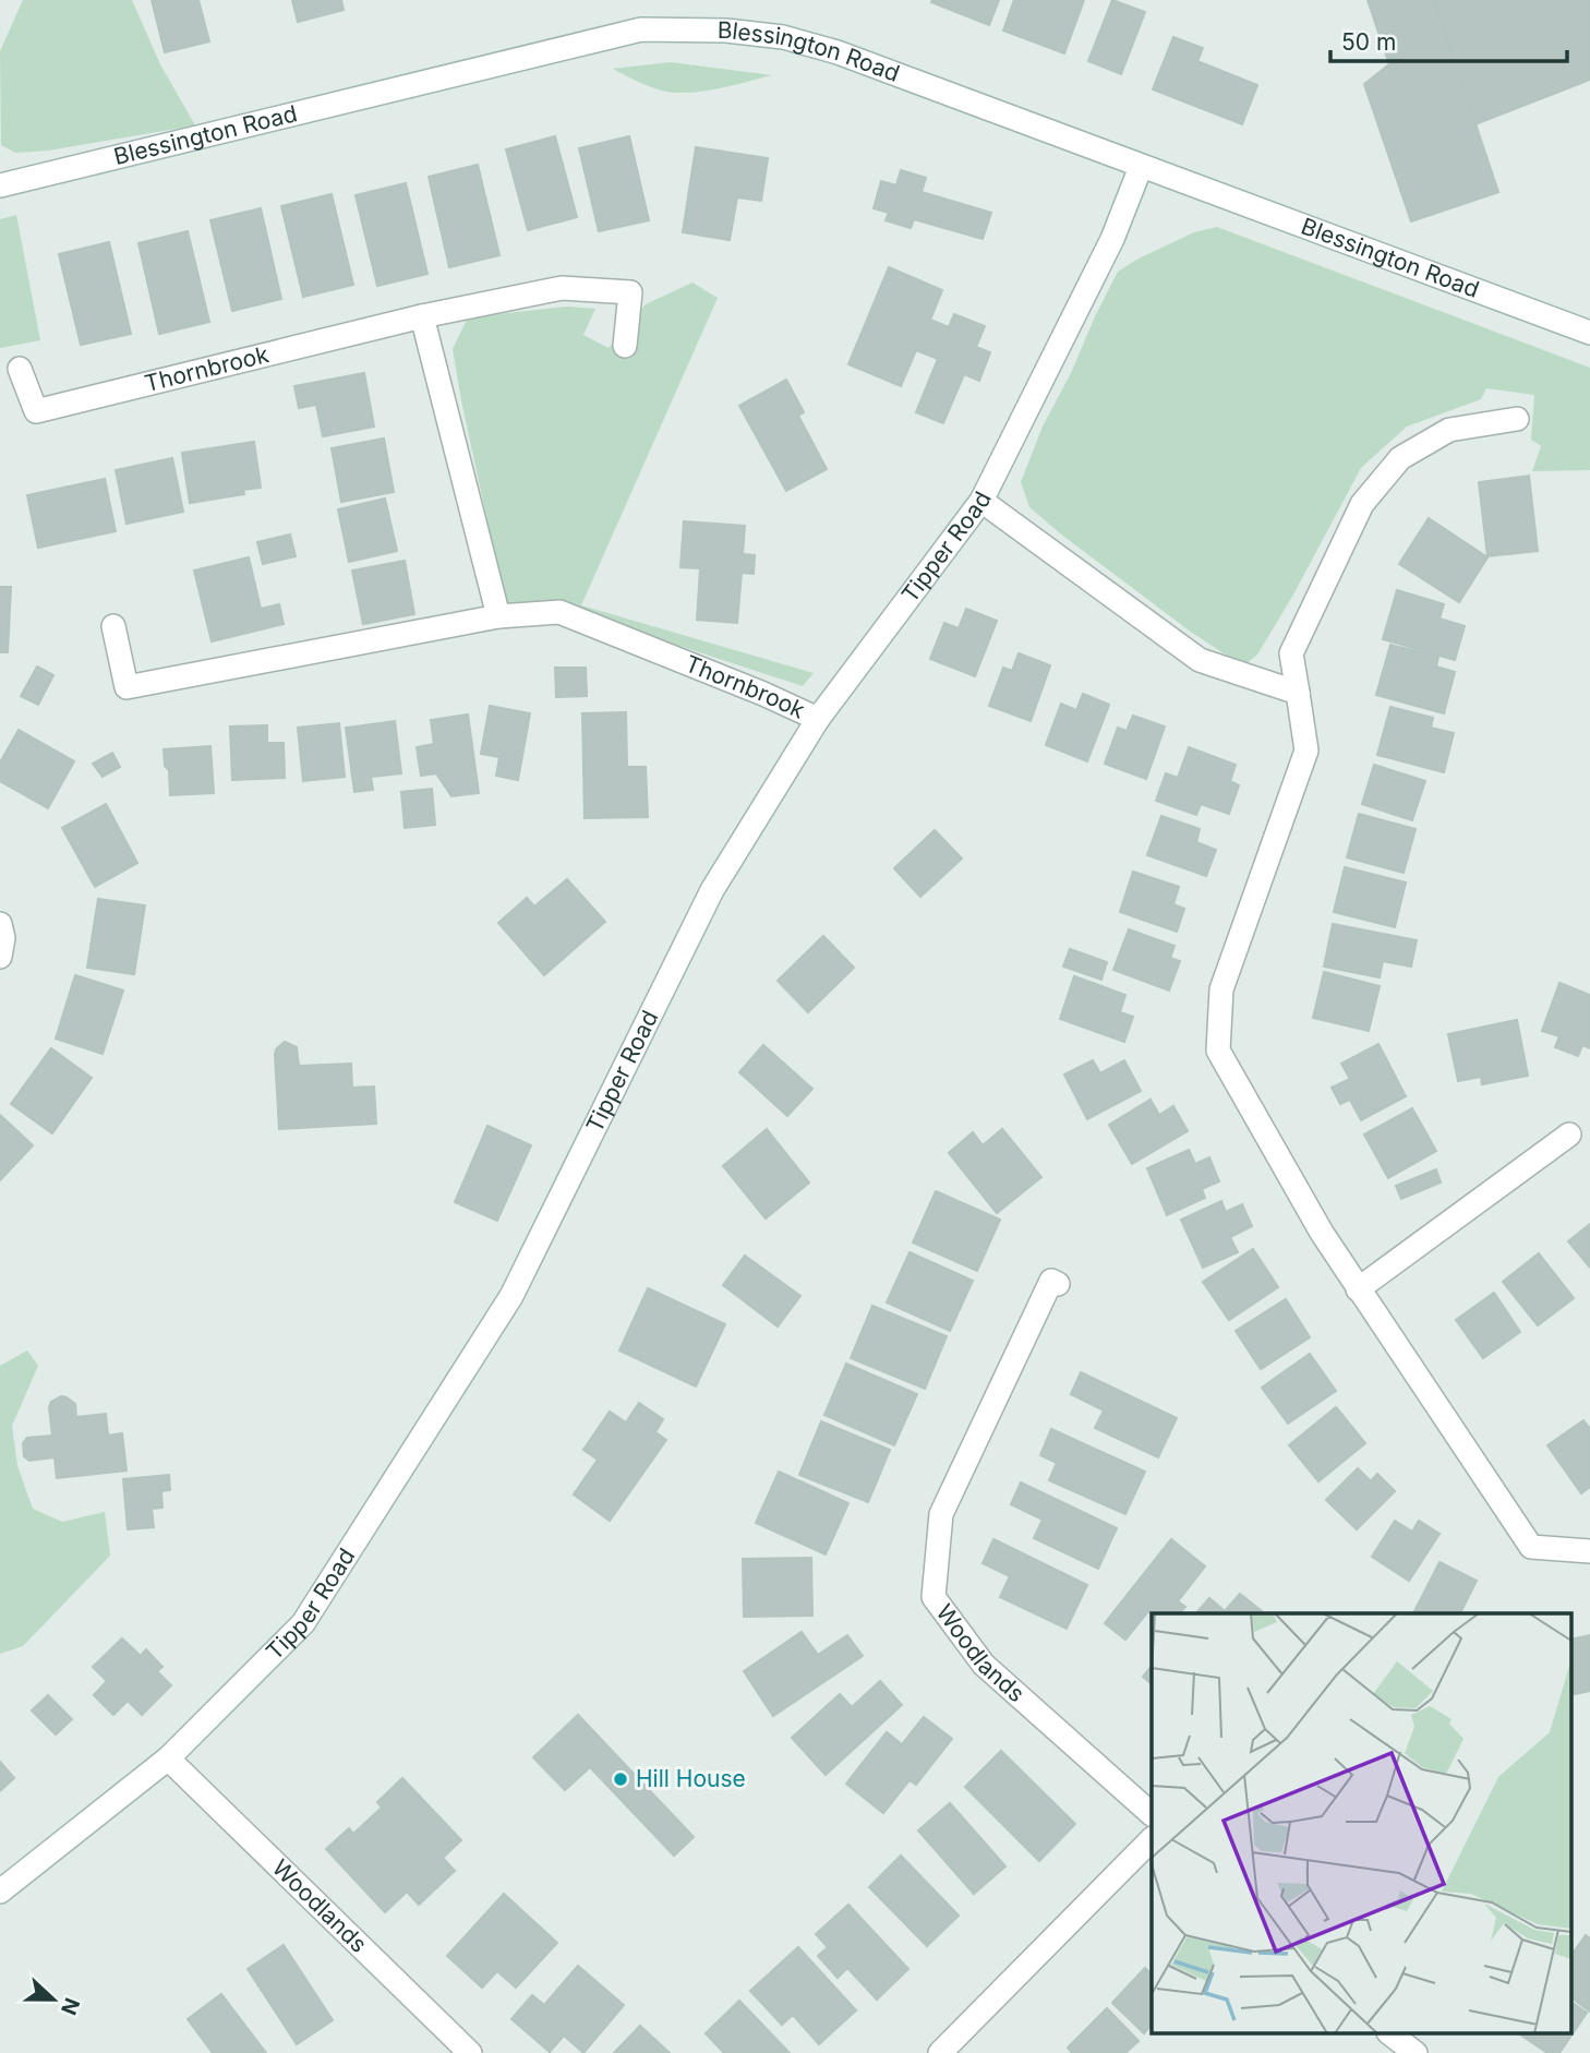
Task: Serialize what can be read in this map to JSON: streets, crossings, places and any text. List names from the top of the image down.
{
  "streets": {
    "street": [
      "Blessington Road",
      "Thornbrook",
      "Tipper Road",
      "Woodlands"
    ]
  },
  "crossings": [
    ["Blessington Road", "Tipper Road"],
    ["Thornbrook", "Tipper Road"],
    ["Tipper Road", "Woodlands"]
  ],
  "places": ["Hill House"],
  "scale_bar": "50 m",
  "north": "right"
}
